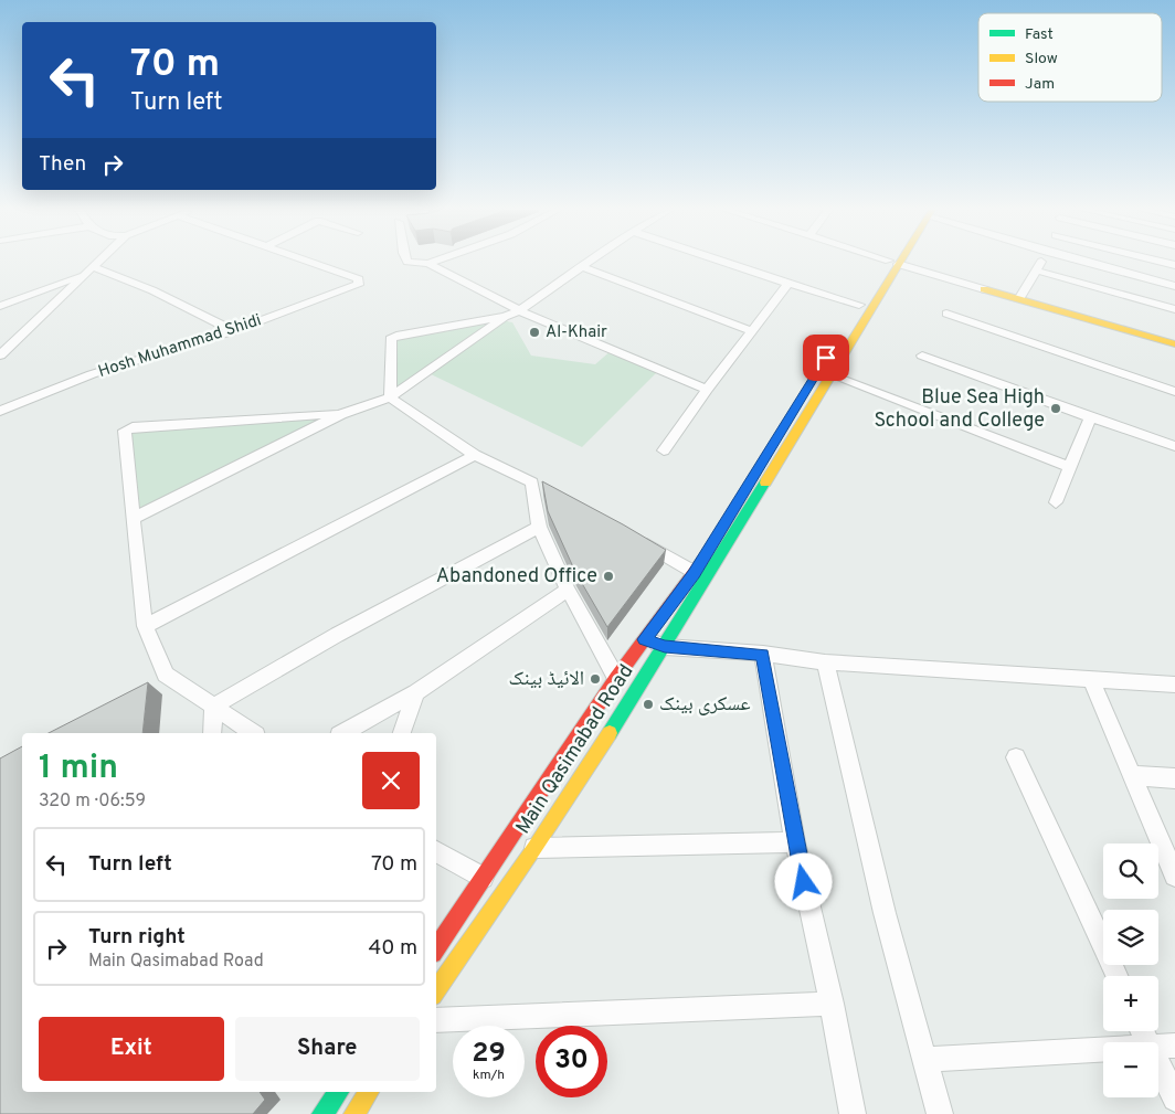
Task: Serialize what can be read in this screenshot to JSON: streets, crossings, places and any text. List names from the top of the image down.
{
  "streets": {
    "main road": ["Main Qasimabad Road"],
    "street": ["Hosh Muhammad Shidi"]
  },
  "places": [
    "Al-Khair",
    "Blue Sea High School and College",
    "Abandoned Office",
    "الائیڈ بینک",
    "عسکری بینک"
  ],
  "legend": ["Fast", "Slow", "Jam"],
  "page": {
    "turn": ["70 m", "Turn left"],
    "then": "Then",
    "heading": ["1 min", "320 m · 06:59"],
    "list": [
      {
        "name": "Turn left",
        "value": "70 m"
      },
      {
        "name": "Turn right",
        "note": "Main Qasimabad Road",
        "value": "40 m"
      }
    ],
    "map_buttons": ["+", "−"],
    "buttons": ["Exit", "Share"],
    "speed": "29 km/h",
    "limit": "30"
  }
}
